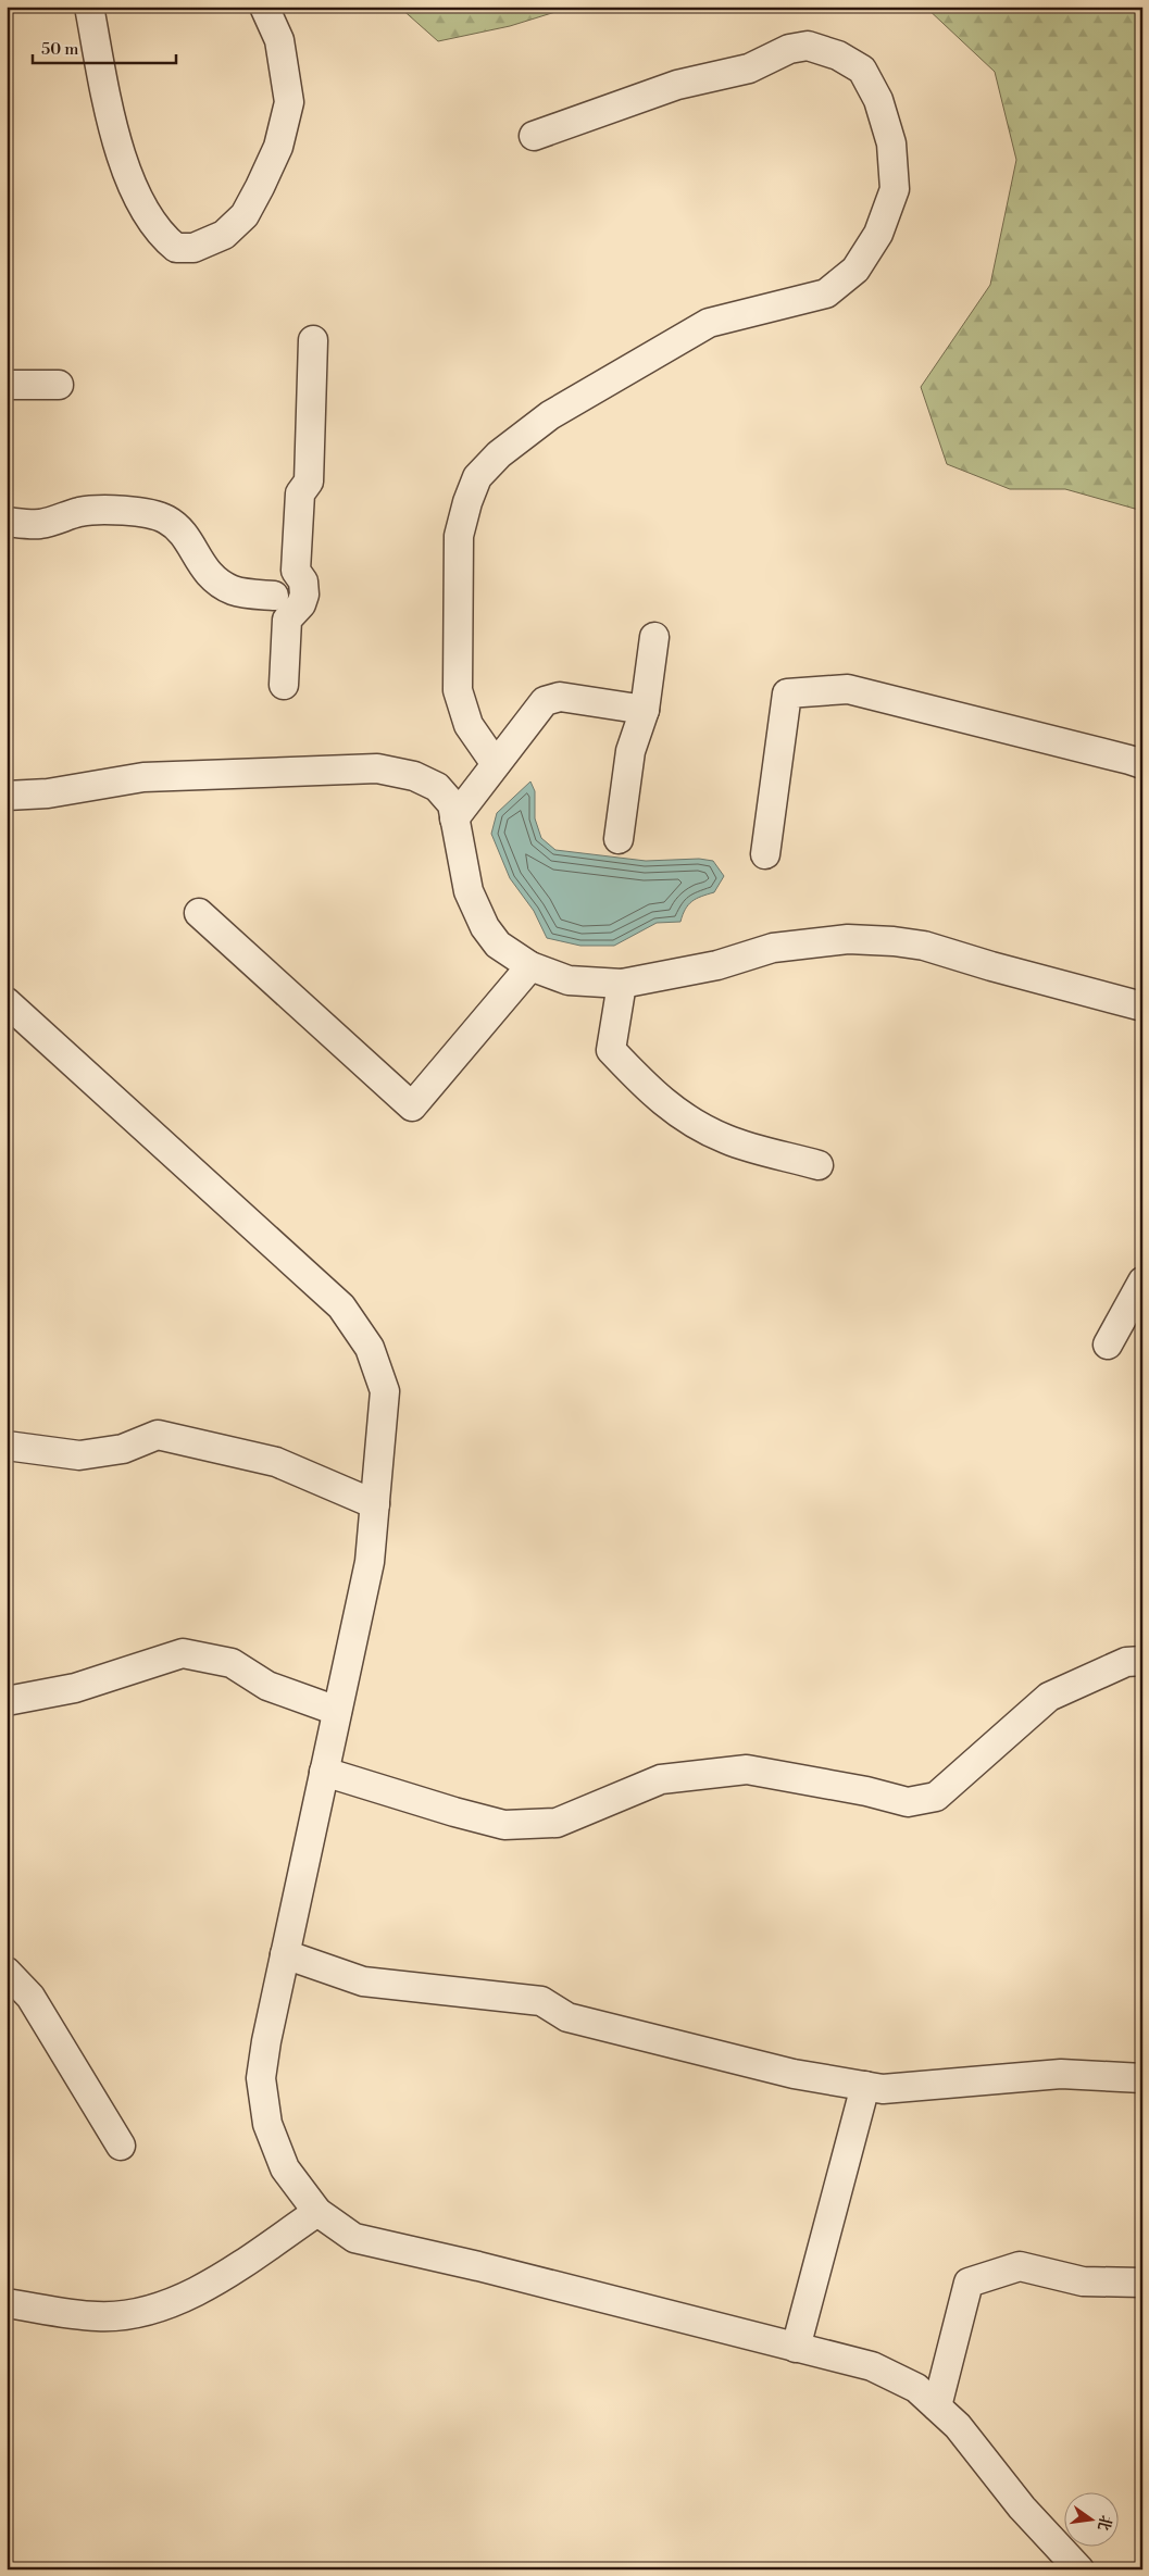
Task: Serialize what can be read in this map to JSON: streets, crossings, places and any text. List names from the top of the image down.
{
  "scale_bar": "50 m",
  "north": "right"
}
